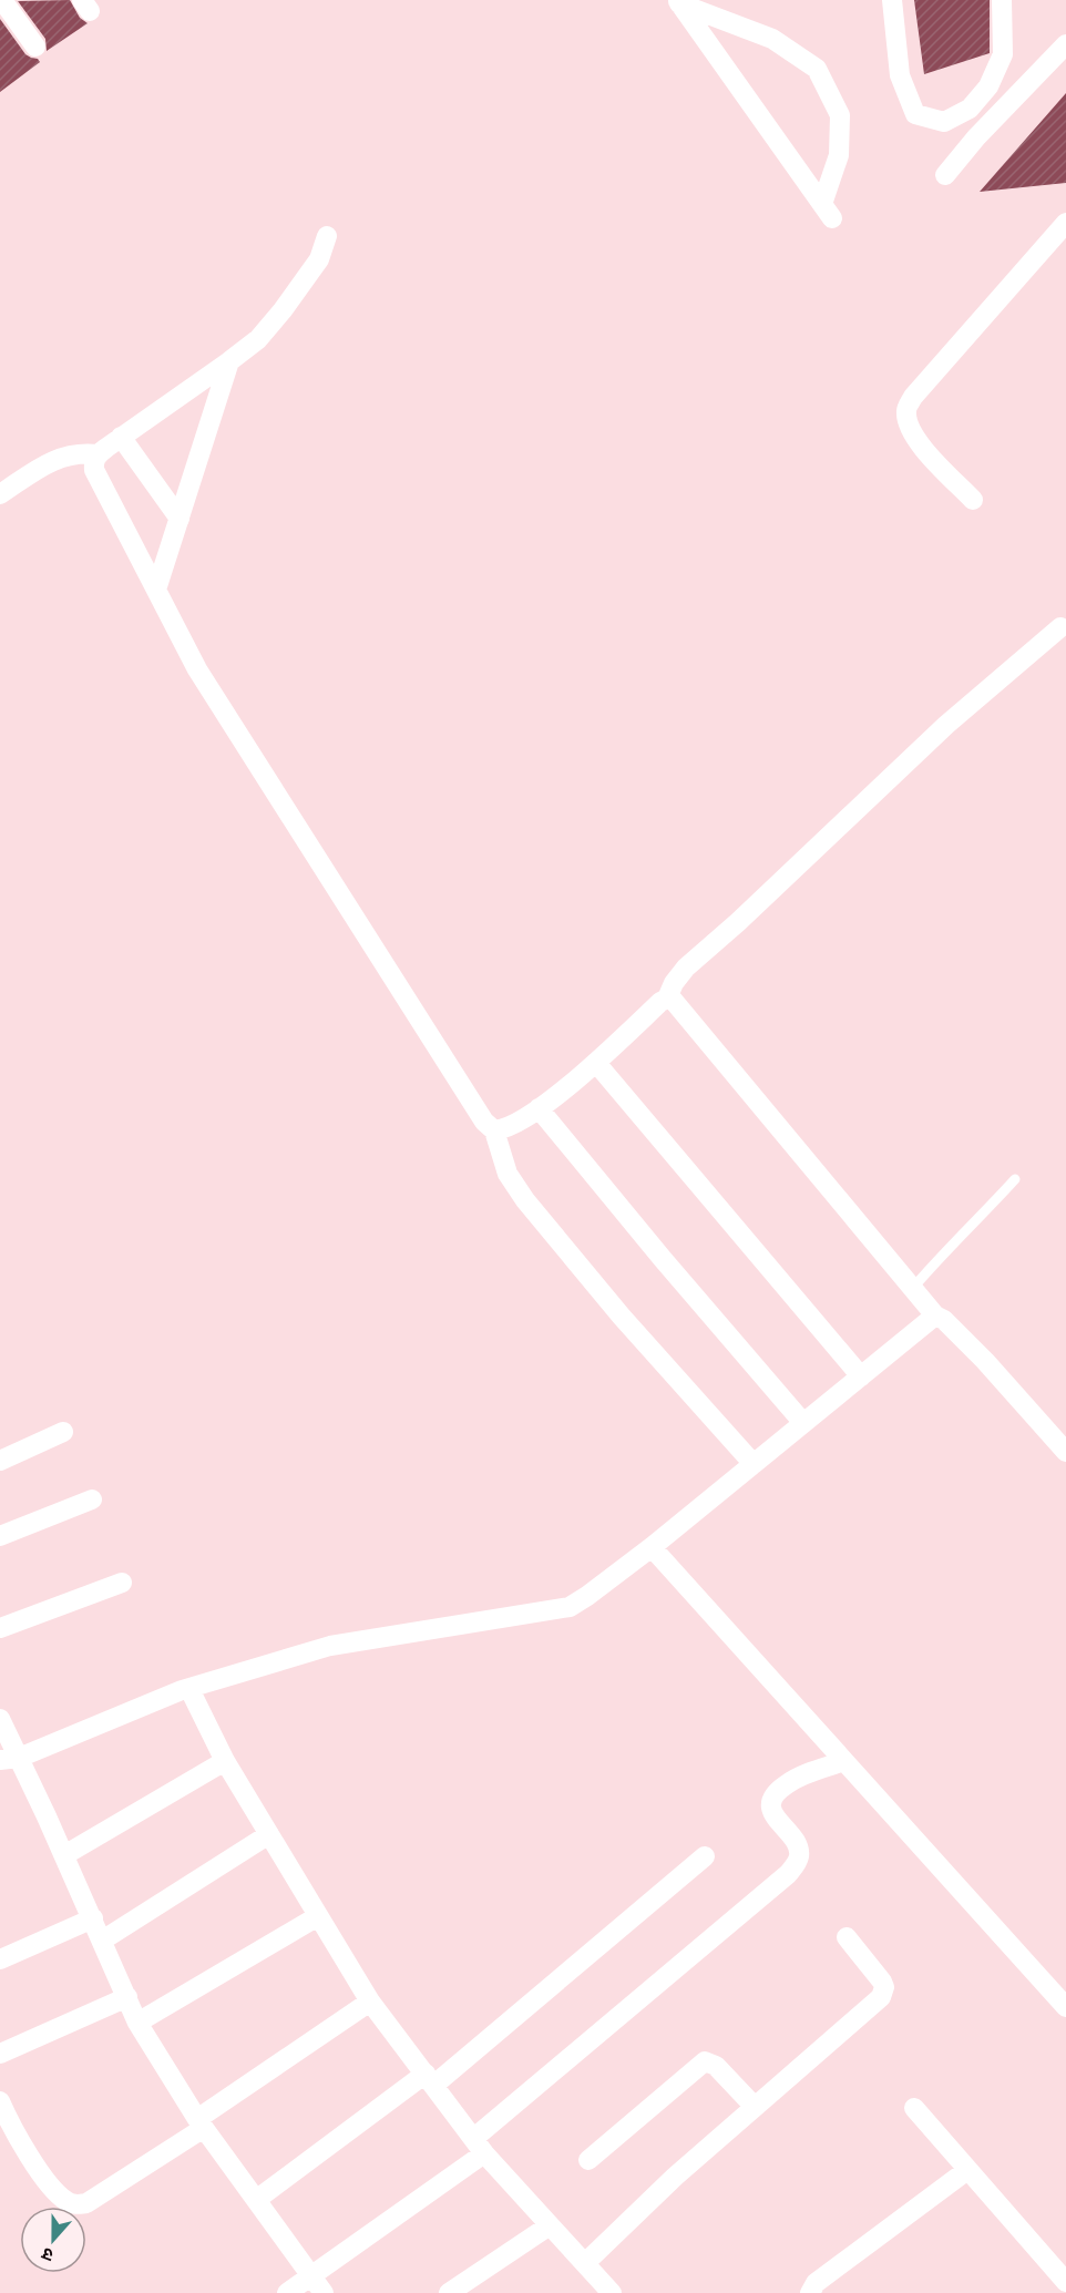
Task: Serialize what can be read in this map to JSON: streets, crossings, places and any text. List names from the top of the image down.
{
  "north": "bottom"
}
